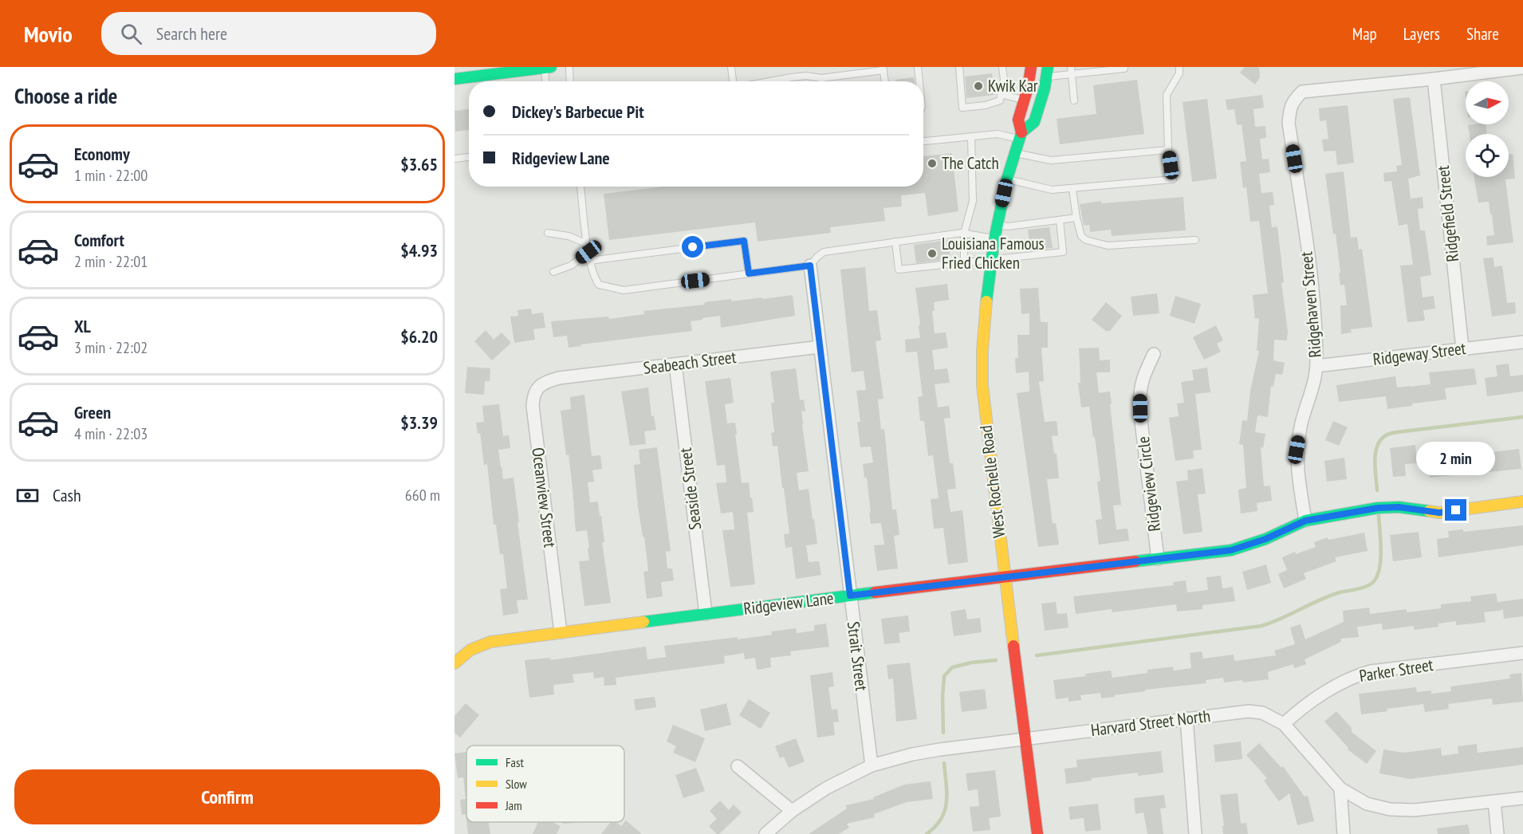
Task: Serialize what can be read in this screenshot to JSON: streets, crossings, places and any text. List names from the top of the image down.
{
  "streets": {
    "street": [
      "Ridgefield Street",
      "Ridgehaven Street",
      "Ridgeway Street",
      "Seabeach Street",
      "West Rochelle Road",
      "Ridgeview Circle",
      "Seaside Street",
      "Oceanview Street",
      "Ridgeview Lane",
      "Strait Street",
      "Parker Street",
      "Harvard Street North"
    ]
  },
  "crossings": [
    ["Ridgefield Street", "Ridgehaven Street"],
    ["Ridgefield Street", "Ridgeway Street"],
    ["Ridgehaven Street", "Ridgeway Street"],
    ["Ridgehaven Street", "Ridgeview Lane"],
    ["Seabeach Street", "Seaside Street"],
    ["Seabeach Street", "Oceanview Street"],
    ["Seabeach Street", "Strait Street"],
    ["West Rochelle Road", "Ridgeview Lane"],
    ["West Rochelle Road", "Harvard Street North"],
    ["Ridgeview Circle", "Ridgeview Lane"],
    ["Seaside Street", "Ridgeview Lane"],
    ["Oceanview Street", "Ridgeview Lane"],
    ["Ridgeview Lane", "Strait Street"],
    ["Strait Street", "Harvard Street North"],
    ["Parker Street", "Harvard Street North"]
  ],
  "places": ["Kwik Kar", "The Catch", "Louisiana Famous Fried Chicken"],
  "legend": ["Fast", "Slow", "Jam"],
  "north": "right",
  "page": {
    "header": "Movio",
    "search": "Search here",
    "nav": ["Map", "Layers", "Share"],
    "heading": "Choose a ride",
    "banner": ["Dickey's Barbecue Pit", "Ridgeview Lane"],
    "list": [
      {
        "name": "Economy",
        "note": "1 min · 22:00",
        "value": "$3.65"
      },
      {
        "name": "Comfort",
        "note": "2 min · 22:01",
        "value": "$4.93"
      },
      {
        "name": "XL",
        "note": "3 min · 22:02",
        "value": "$6.20"
      },
      {
        "name": "Green",
        "note": "4 min · 22:03",
        "value": "$3.39"
      }
    ],
    "bubble": "2 min",
    "pay": ["Cash", "660 m"],
    "buttons": "Confirm"
  }
}
